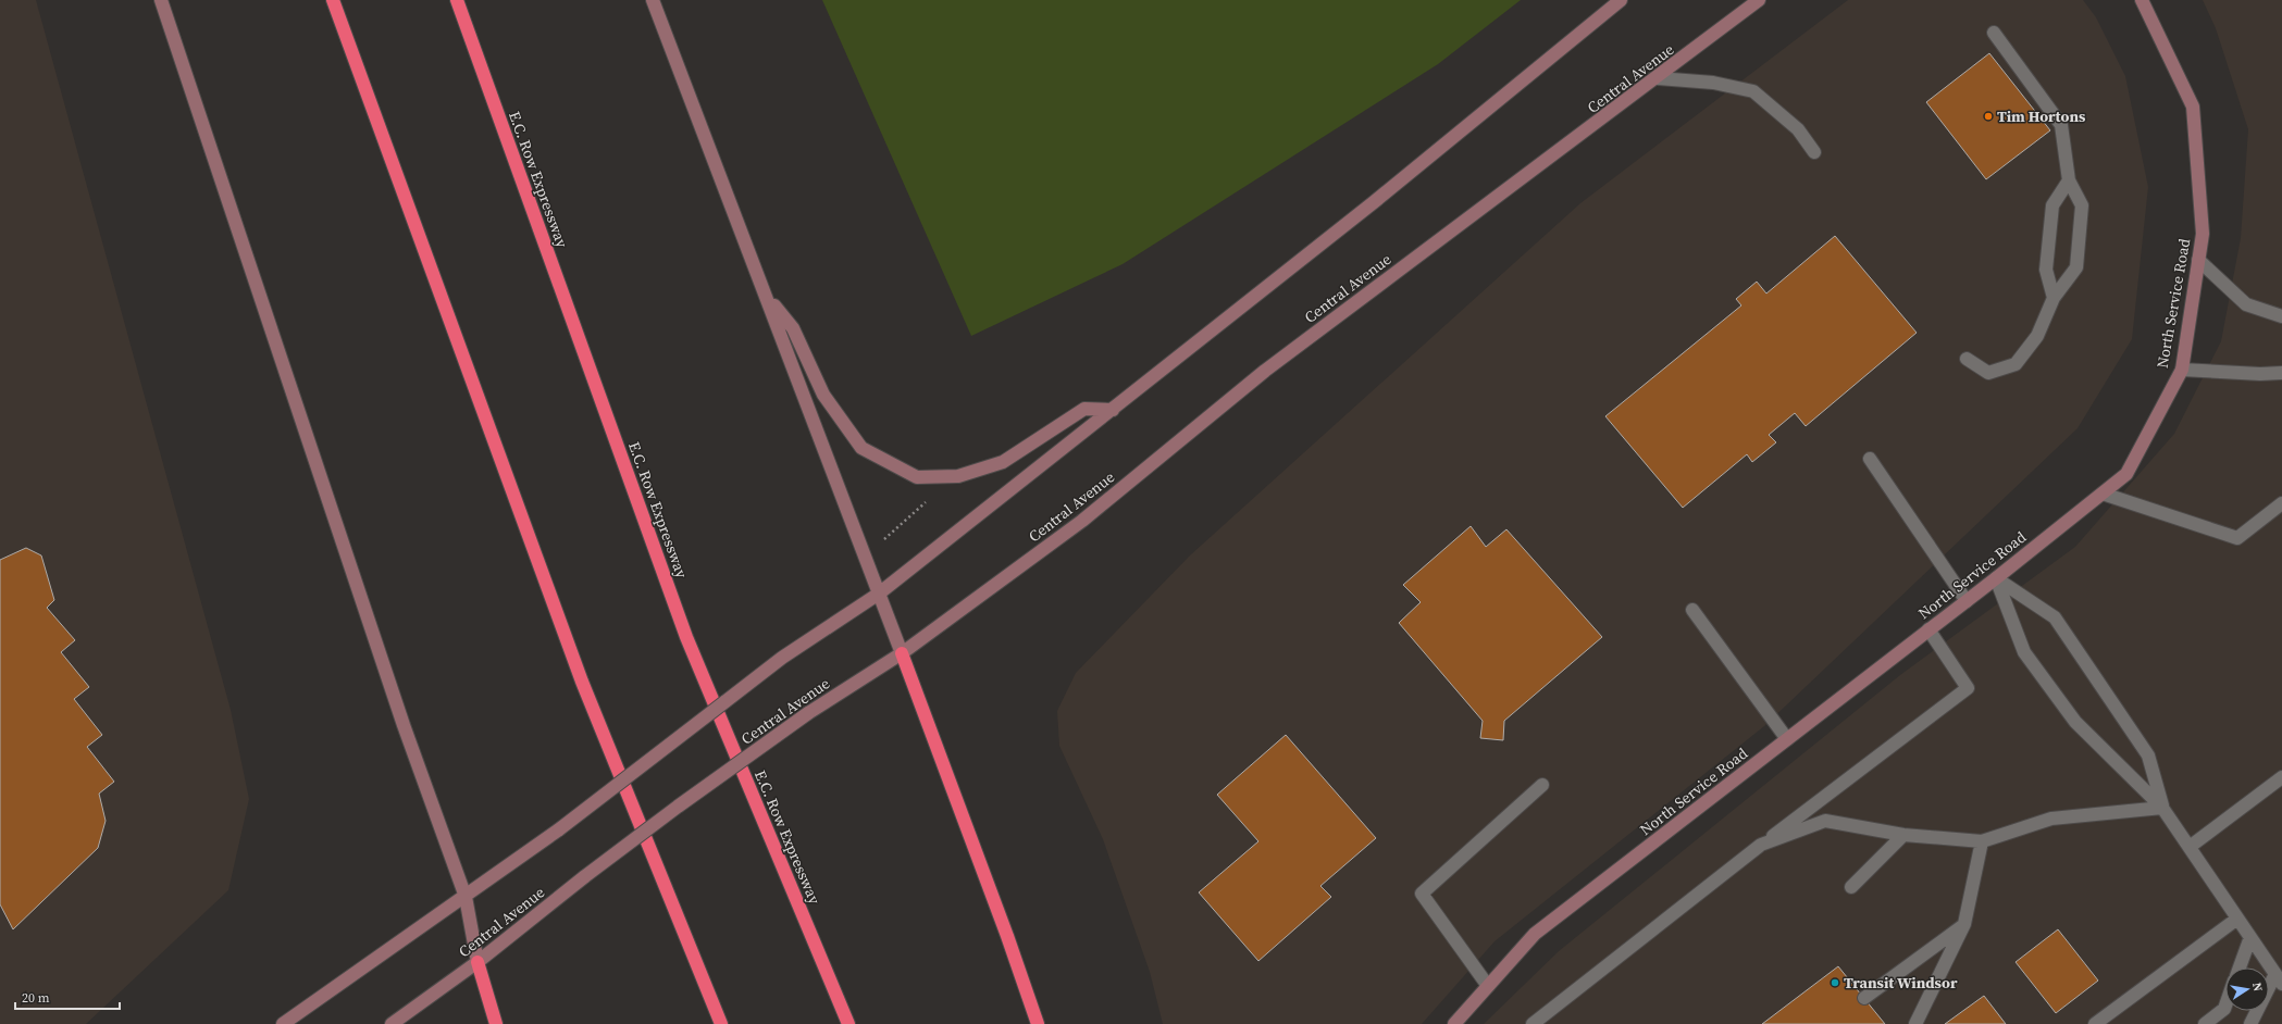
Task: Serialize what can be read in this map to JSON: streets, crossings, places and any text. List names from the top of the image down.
{
  "streets": {
    "highway": ["E.C. Row Expressway"],
    "street": ["Central Avenue", "North Service Road"]
  },
  "places": ["Tim Hortons", "Transit Windsor"],
  "scale_bar": "20 m",
  "north": "right"
}
